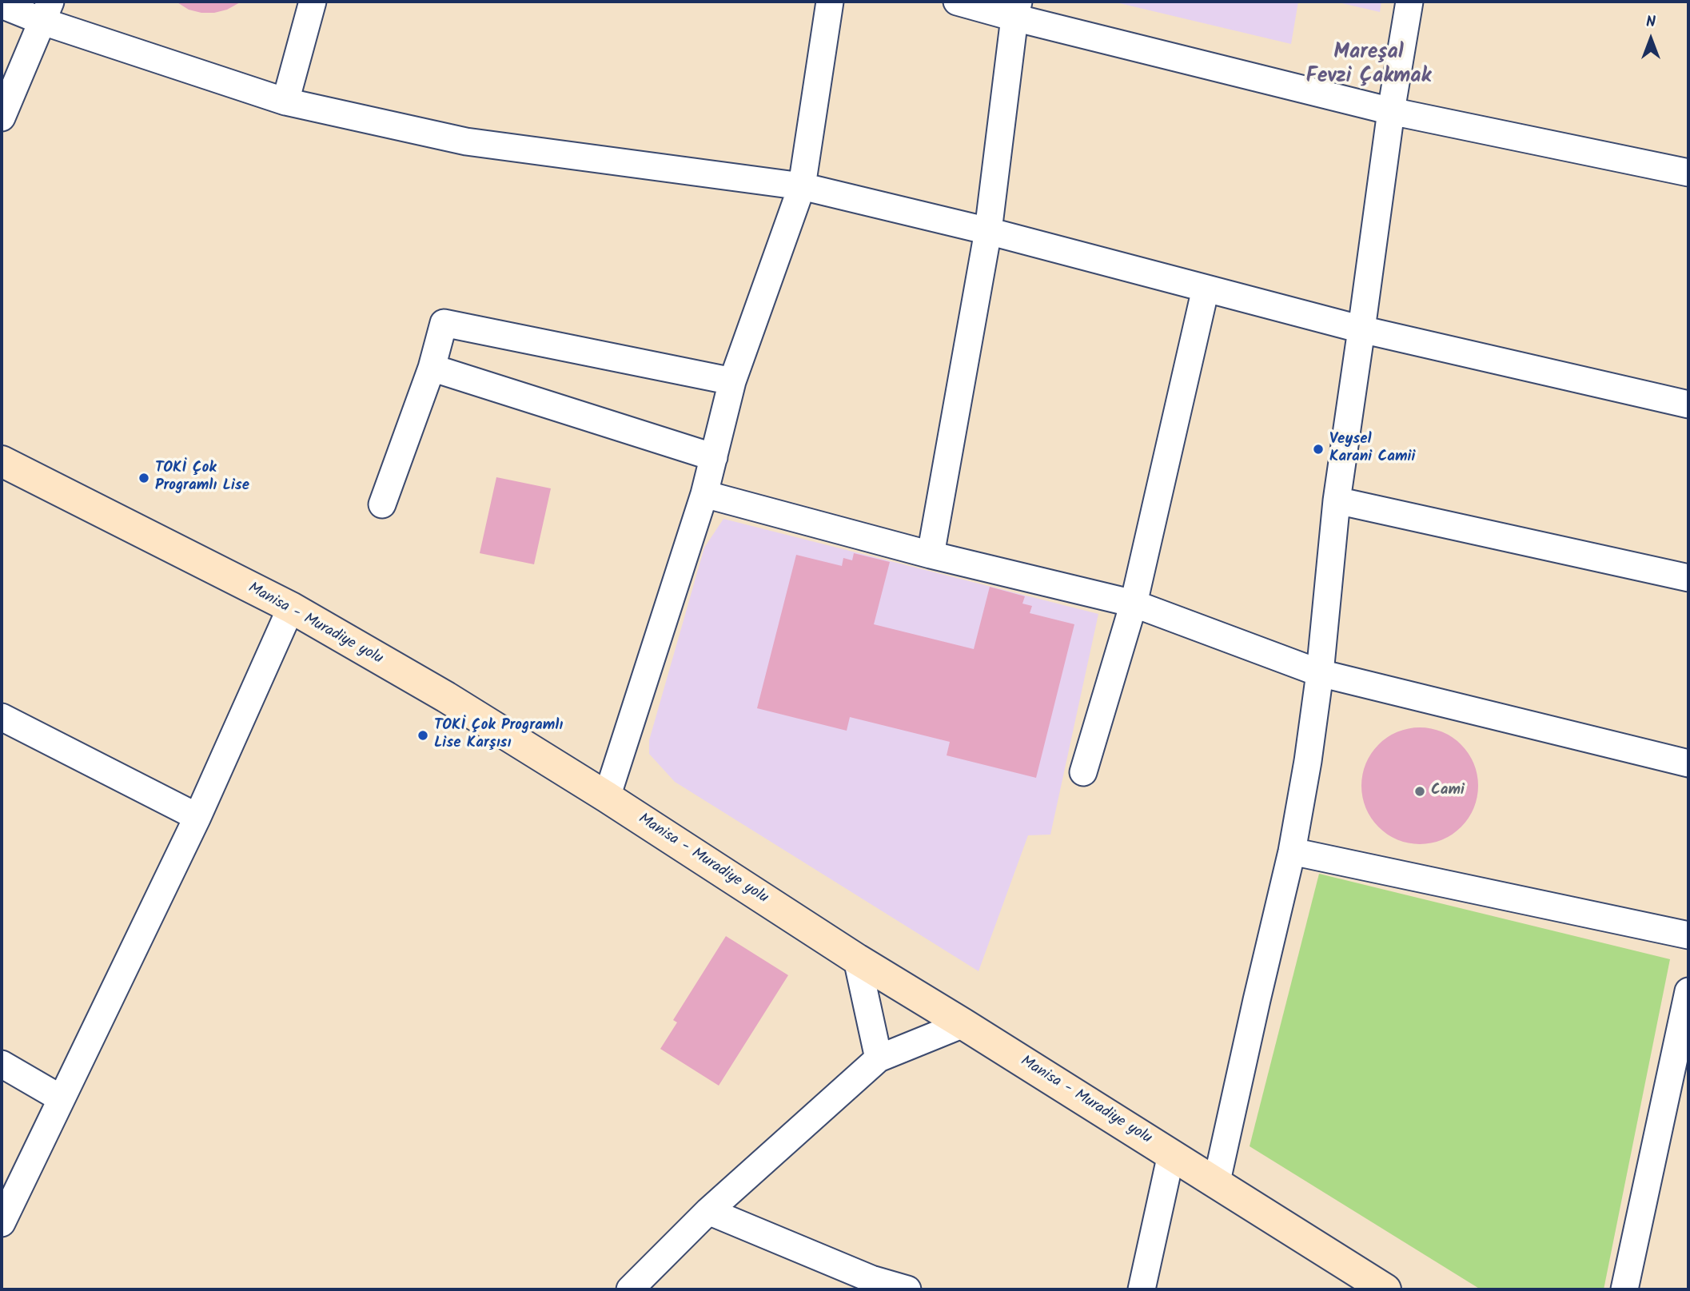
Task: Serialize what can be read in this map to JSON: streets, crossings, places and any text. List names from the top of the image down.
{
  "streets": {
    "main road": ["Manisa - Muradiye yolu"]
  },
  "districts": ["Mareşal Fevzi Çakmak"],
  "places": [
    "Veysel Karani Camii",
    "TOKİ Çok Programlı Lise",
    "TOKİ Çok Programlı Lise Karşısı",
    "Cami"
  ],
  "north": "top"
}
